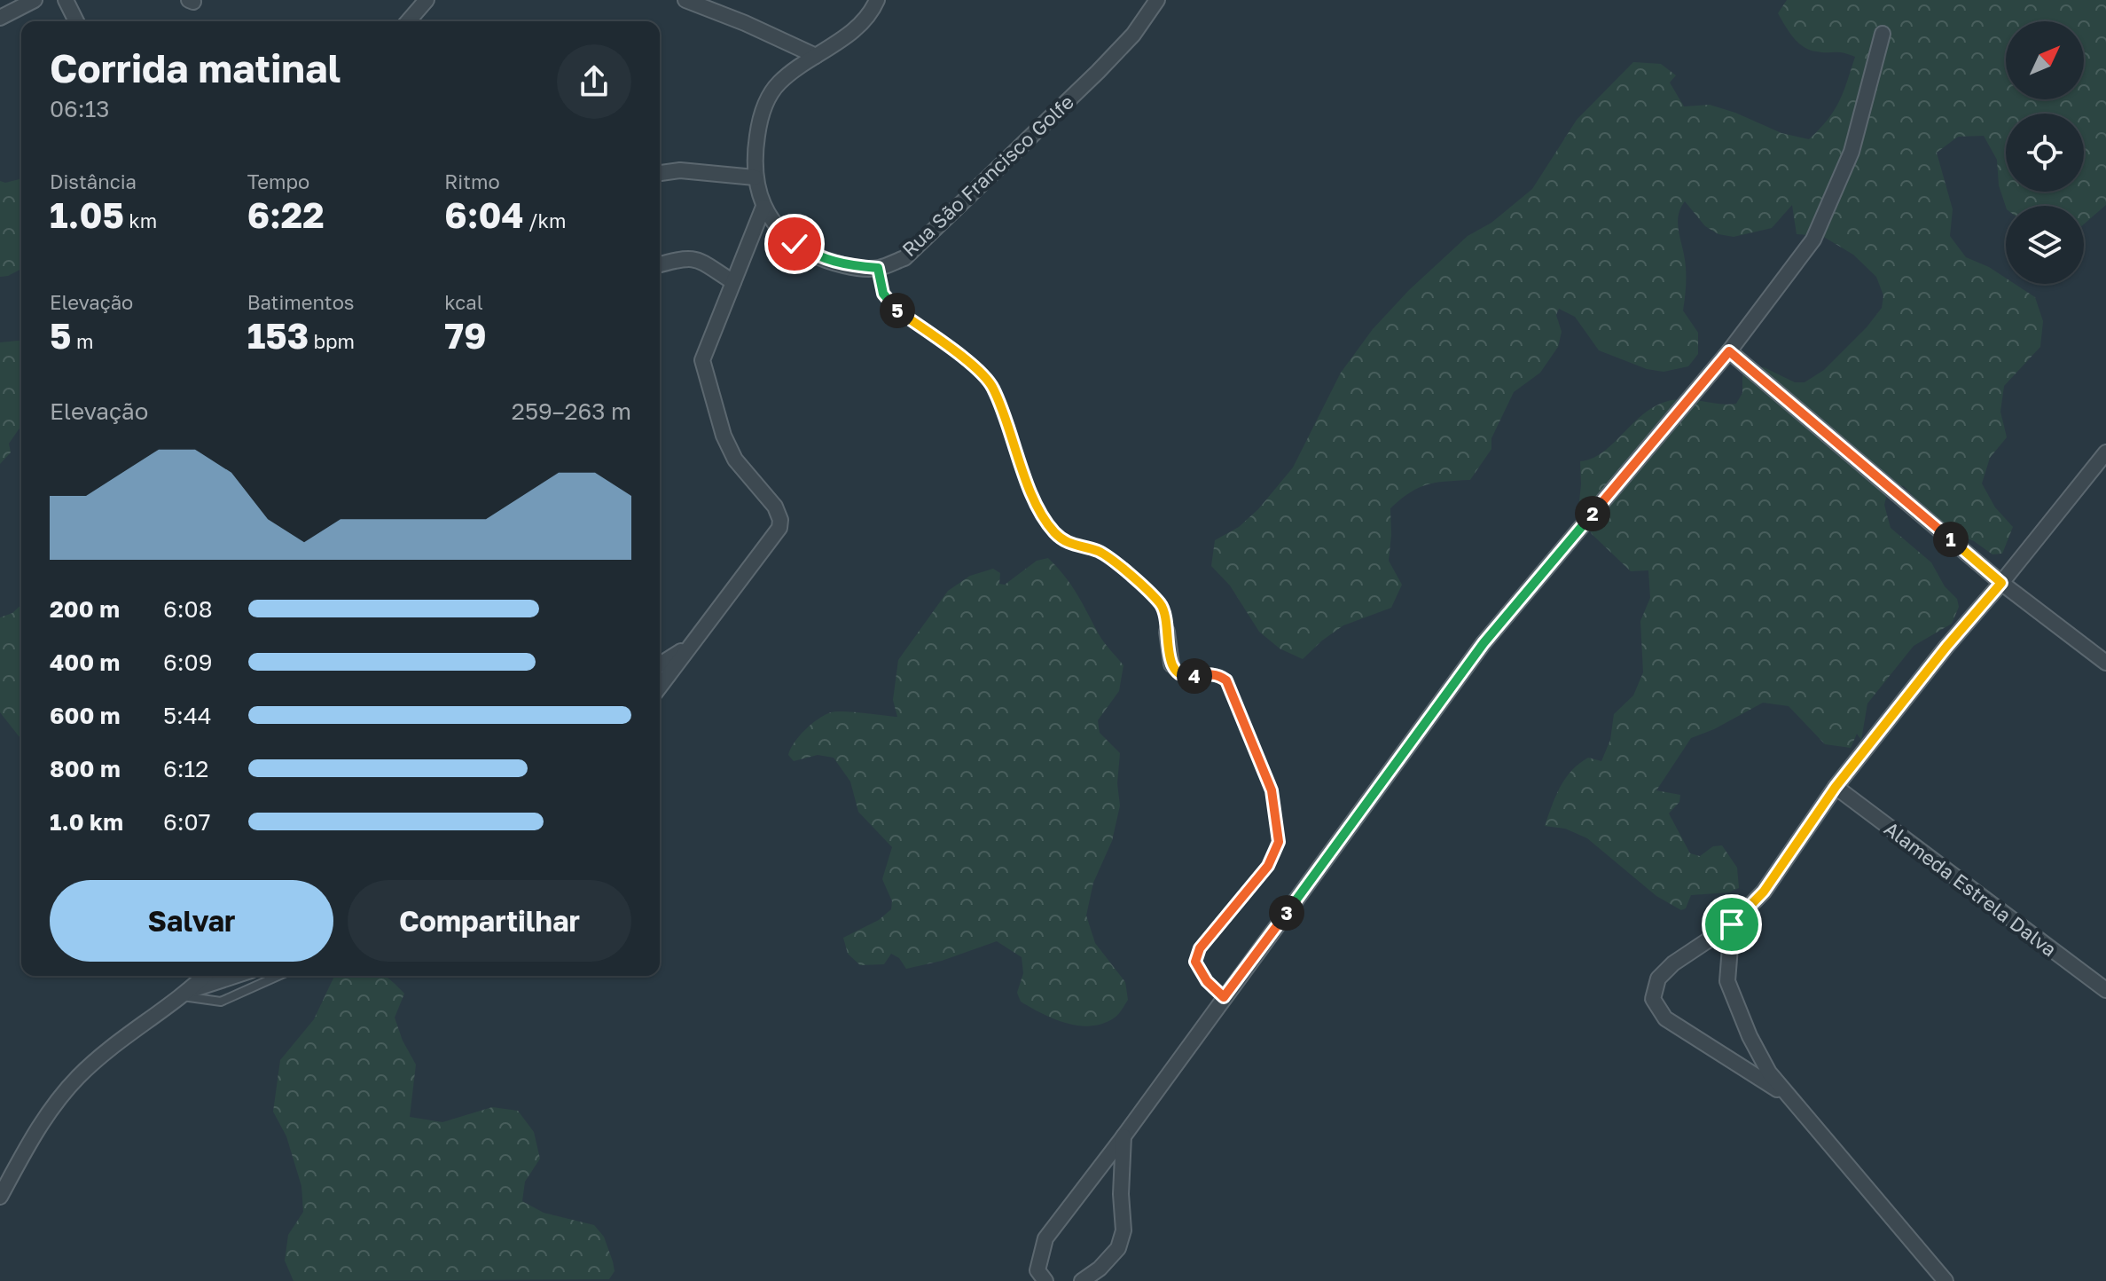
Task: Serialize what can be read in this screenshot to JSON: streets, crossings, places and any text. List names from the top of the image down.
{
  "streets": {
    "street": ["Rua São Francisco Golfe", "Alameda Estrela Dalva"]
  },
  "north": "top right",
  "page": {
    "heading": ["Corrida matinal", "06:13"],
    "stats": [
      ["Distância", "1.05 km"],
      ["Tempo", "6:22"],
      ["Ritmo", "6:04 /km"],
      ["Elevação", "5 m"],
      ["Batimentos", "153 bpm"],
      ["kcal", "79"]
    ],
    "pins": [
      "5",
      "2",
      "1",
      "4",
      "3"
    ],
    "chart": ["Elevação", "259–263 m"],
    "list": [
      {
        "name": "200 m",
        "note": "6:08"
      },
      {
        "name": "400 m",
        "note": "6:09"
      },
      {
        "name": "600 m",
        "note": "5:44"
      },
      {
        "name": "800 m",
        "note": "6:12"
      },
      {
        "name": "1.0 km",
        "note": "6:07"
      }
    ],
    "buttons": ["Salvar", "Compartilhar"]
  }
}
